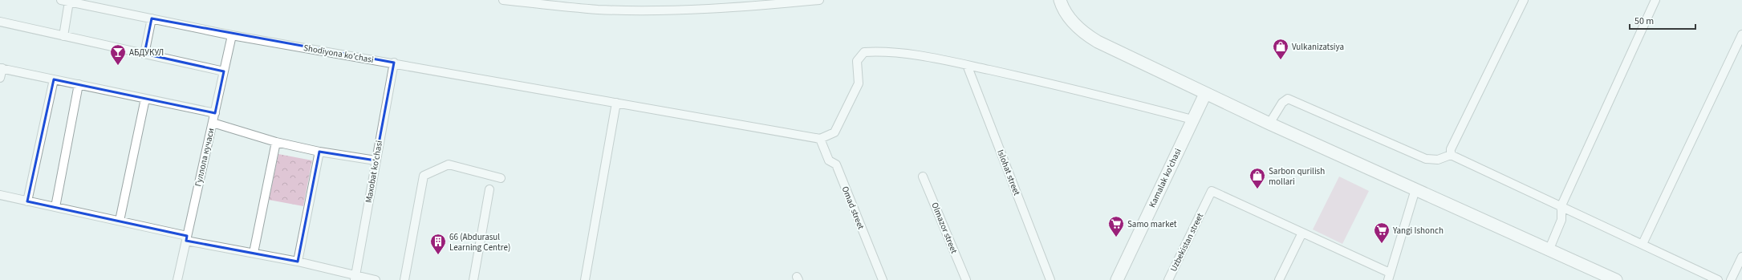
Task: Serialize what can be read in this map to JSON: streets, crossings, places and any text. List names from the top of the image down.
{
  "streets": {
    "main road": ["Kamalak ko'chasi"],
    "street": [
      "Shodiyona ko'chasi",
      "Гуллола кучаси",
      "Maxobat ko'chasi",
      "Islohat street",
      "Omad street",
      "Olmazor street",
      "Uzbekistan street"
    ]
  },
  "crossings": [
    ["Shodiyona ko'chasi", "Гуллола кучаси"],
    ["Shodiyona ko'chasi", "Maxobat ko'chasi"],
    ["Shodiyona ko'chasi", "Omad street"]
  ],
  "places": {
    "shop": ["Vulkanizatsiya", "Sarbon qurilish mollari"],
    "bar": ["АБДУКУЛ"],
    "supermarket": ["Samo market", "Yangi Ishonch"],
    "building": ["66 (Abdurasul Learning Centre)"]
  },
  "scale_bar": "50 m"
}
